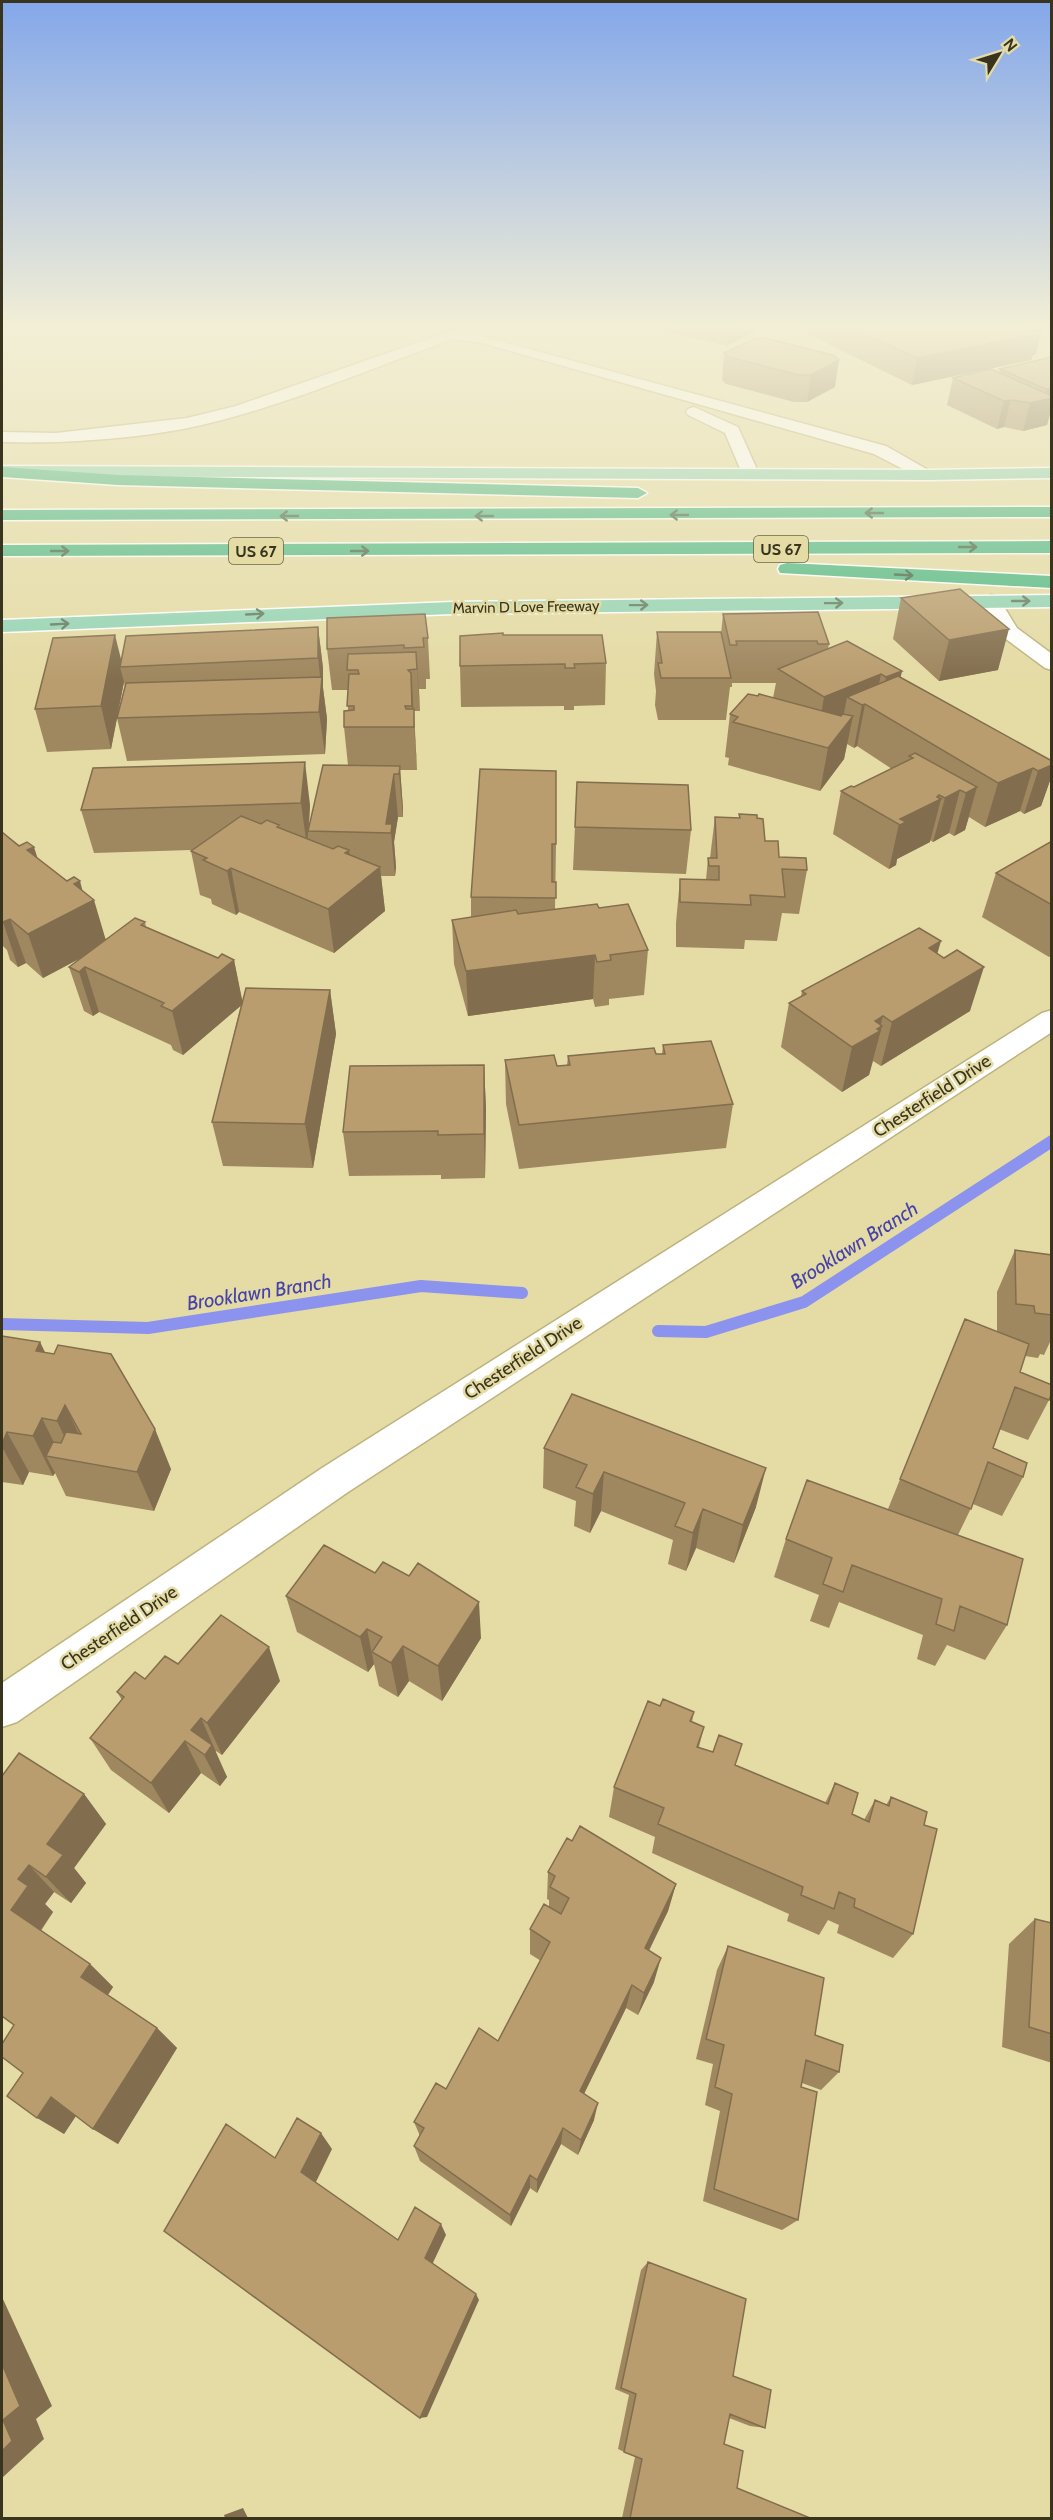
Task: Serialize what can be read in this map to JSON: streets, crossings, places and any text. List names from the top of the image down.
{
  "streets": {
    "highway": ["US 67"],
    "main road": ["Marvin D Love Freeway"],
    "street": ["Chesterfield Drive"]
  },
  "water": ["Brooklawn Branch"],
  "north": "top right"
}
